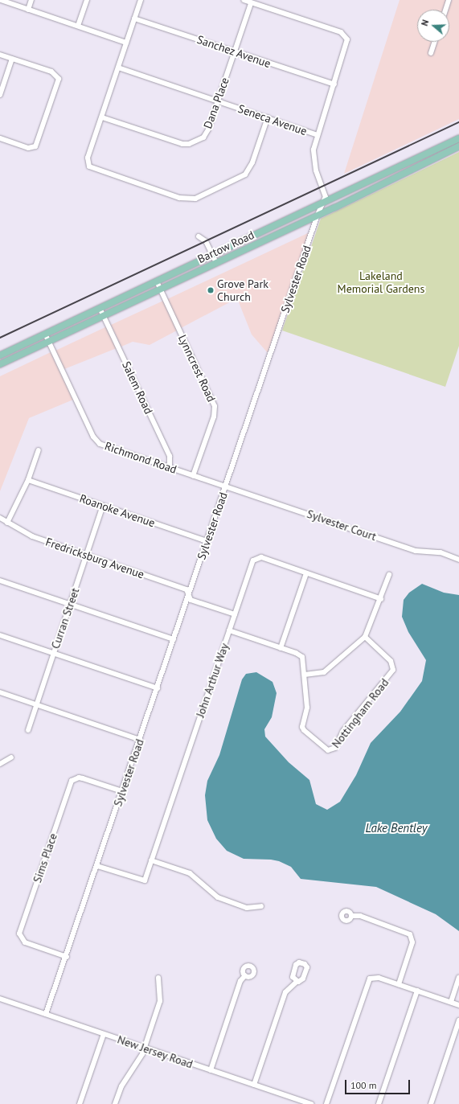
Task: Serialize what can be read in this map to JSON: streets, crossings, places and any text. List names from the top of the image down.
{
  "streets": {
    "main road": ["Bartow Road"],
    "street": [
      "Sanchez Avenue",
      "Dana Place",
      "Seneca Avenue",
      "Sylvester Road",
      "Lynncrest Road",
      "Salem Road",
      "Richmond Road",
      "Roanoke Avenue",
      "Sylvester Court",
      "Fredricksburg Avenue",
      "Curran Street",
      "John Arthur Way",
      "Nottingham Road",
      "Sims Place",
      "New Jersey Road"
    ]
  },
  "crossings": [
    ["Sanchez Avenue", "Dana Place"],
    ["Dana Place", "Seneca Avenue"],
    ["Bartow Road", "Sylvester Road"],
    ["Bartow Road", "Lynncrest Road"],
    ["Bartow Road", "Salem Road"],
    ["Bartow Road", "Richmond Road"],
    ["Sylvester Road", "Richmond Road"],
    ["Sylvester Road", "Roanoke Avenue"],
    ["Sylvester Road", "Sylvester Court"],
    ["Sylvester Road", "Fredricksburg Avenue"],
    ["Sylvester Road", "John Arthur Way"],
    ["Sylvester Road", "Sims Place"],
    ["Sylvester Road", "New Jersey Road"],
    ["Lynncrest Road", "Richmond Road"],
    ["Salem Road", "Richmond Road"],
    ["Richmond Road", "Sylvester Court"],
    ["Roanoke Avenue", "Curran Street"],
    ["Fredricksburg Avenue", "Curran Street"],
    ["Fredricksburg Avenue", "John Arthur Way"],
    ["John Arthur Way", "Nottingham Road"]
  ],
  "water": ["Lake Bentley"],
  "parks": ["Lakeland Memorial Gardens"],
  "places": ["Grove Park Church"],
  "scale_bar": "100 m",
  "north": "left"
}
